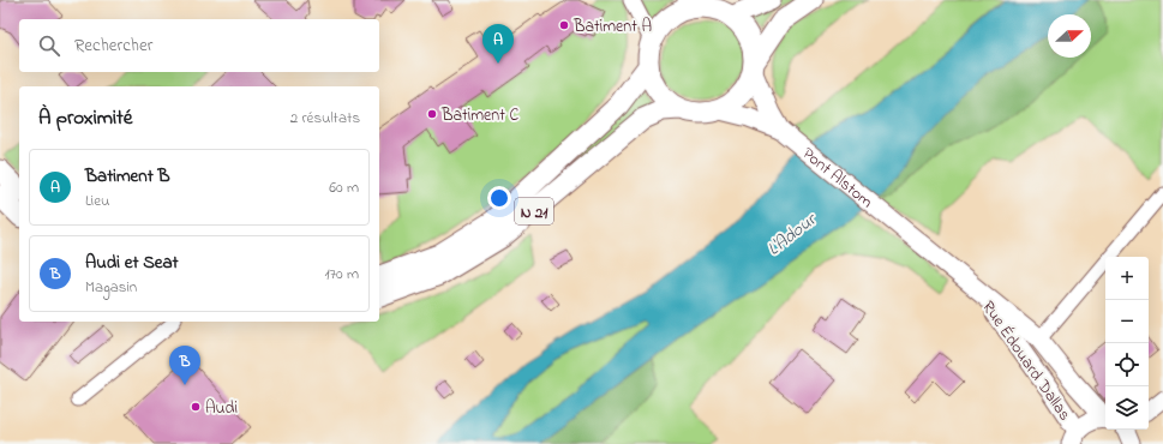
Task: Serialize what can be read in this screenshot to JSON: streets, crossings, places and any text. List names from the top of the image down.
{
  "streets": {
    "main road": ["Pont Alstom", "N 21", "Rue Édouard Dallas"]
  },
  "crossings": [
    ["Pont Alstom", "Rue Édouard Dallas"]
  ],
  "water": ["L'Adour"],
  "places": ["Batiment A", "Batiment C", "Audi"],
  "north": "right",
  "page": {
    "search": "Rechercher",
    "pins": ["A", "B"],
    "heading": ["À proximité", "2 résultats"],
    "list": [
      {
        "mark": "A",
        "name": "Batiment B",
        "note": "Lieu",
        "value": "60 m"
      },
      {
        "mark": "B",
        "name": "Audi et Seat",
        "note": "Magasin",
        "value": "170 m"
      }
    ],
    "map_buttons": ["+", "−"]
  }
}
